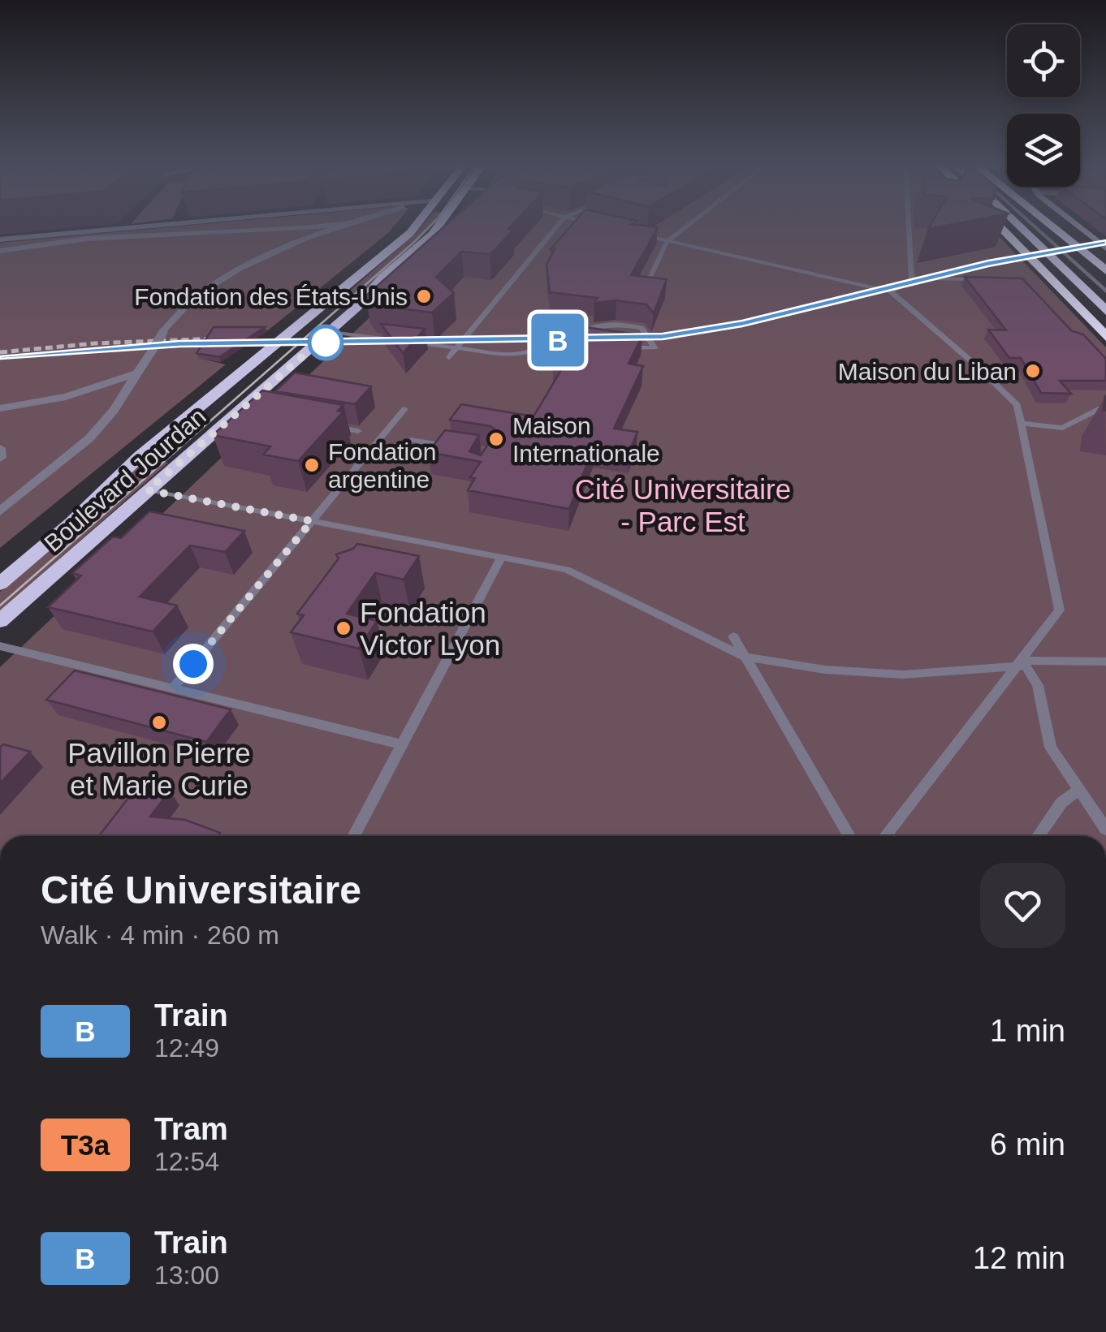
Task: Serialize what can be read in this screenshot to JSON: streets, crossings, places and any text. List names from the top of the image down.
{
  "streets": {
    "main road": ["Boulevard Jourdan"]
  },
  "parks": ["Cité Universitaire - Parc Est"],
  "places": [
    "Fondation des États-Unis",
    "Maison du Liban",
    "Maison Internationale",
    "Fondation argentine",
    "Fondation Victor Lyon",
    "Pavillon Pierre et Marie Curie"
  ],
  "page": {
    "on_map": "B",
    "heading": ["Cité Universitaire", "Walk · 4 min · 260 m"],
    "list": [
      {
        "mark": "B",
        "name": "Train",
        "note": "12:49",
        "value": "1 min"
      },
      {
        "mark": "T3a",
        "name": "Tram",
        "note": "12:54",
        "value": "6 min"
      },
      {
        "mark": "B",
        "name": "Train",
        "note": "13:00",
        "value": "12 min"
      }
    ]
  }
}
